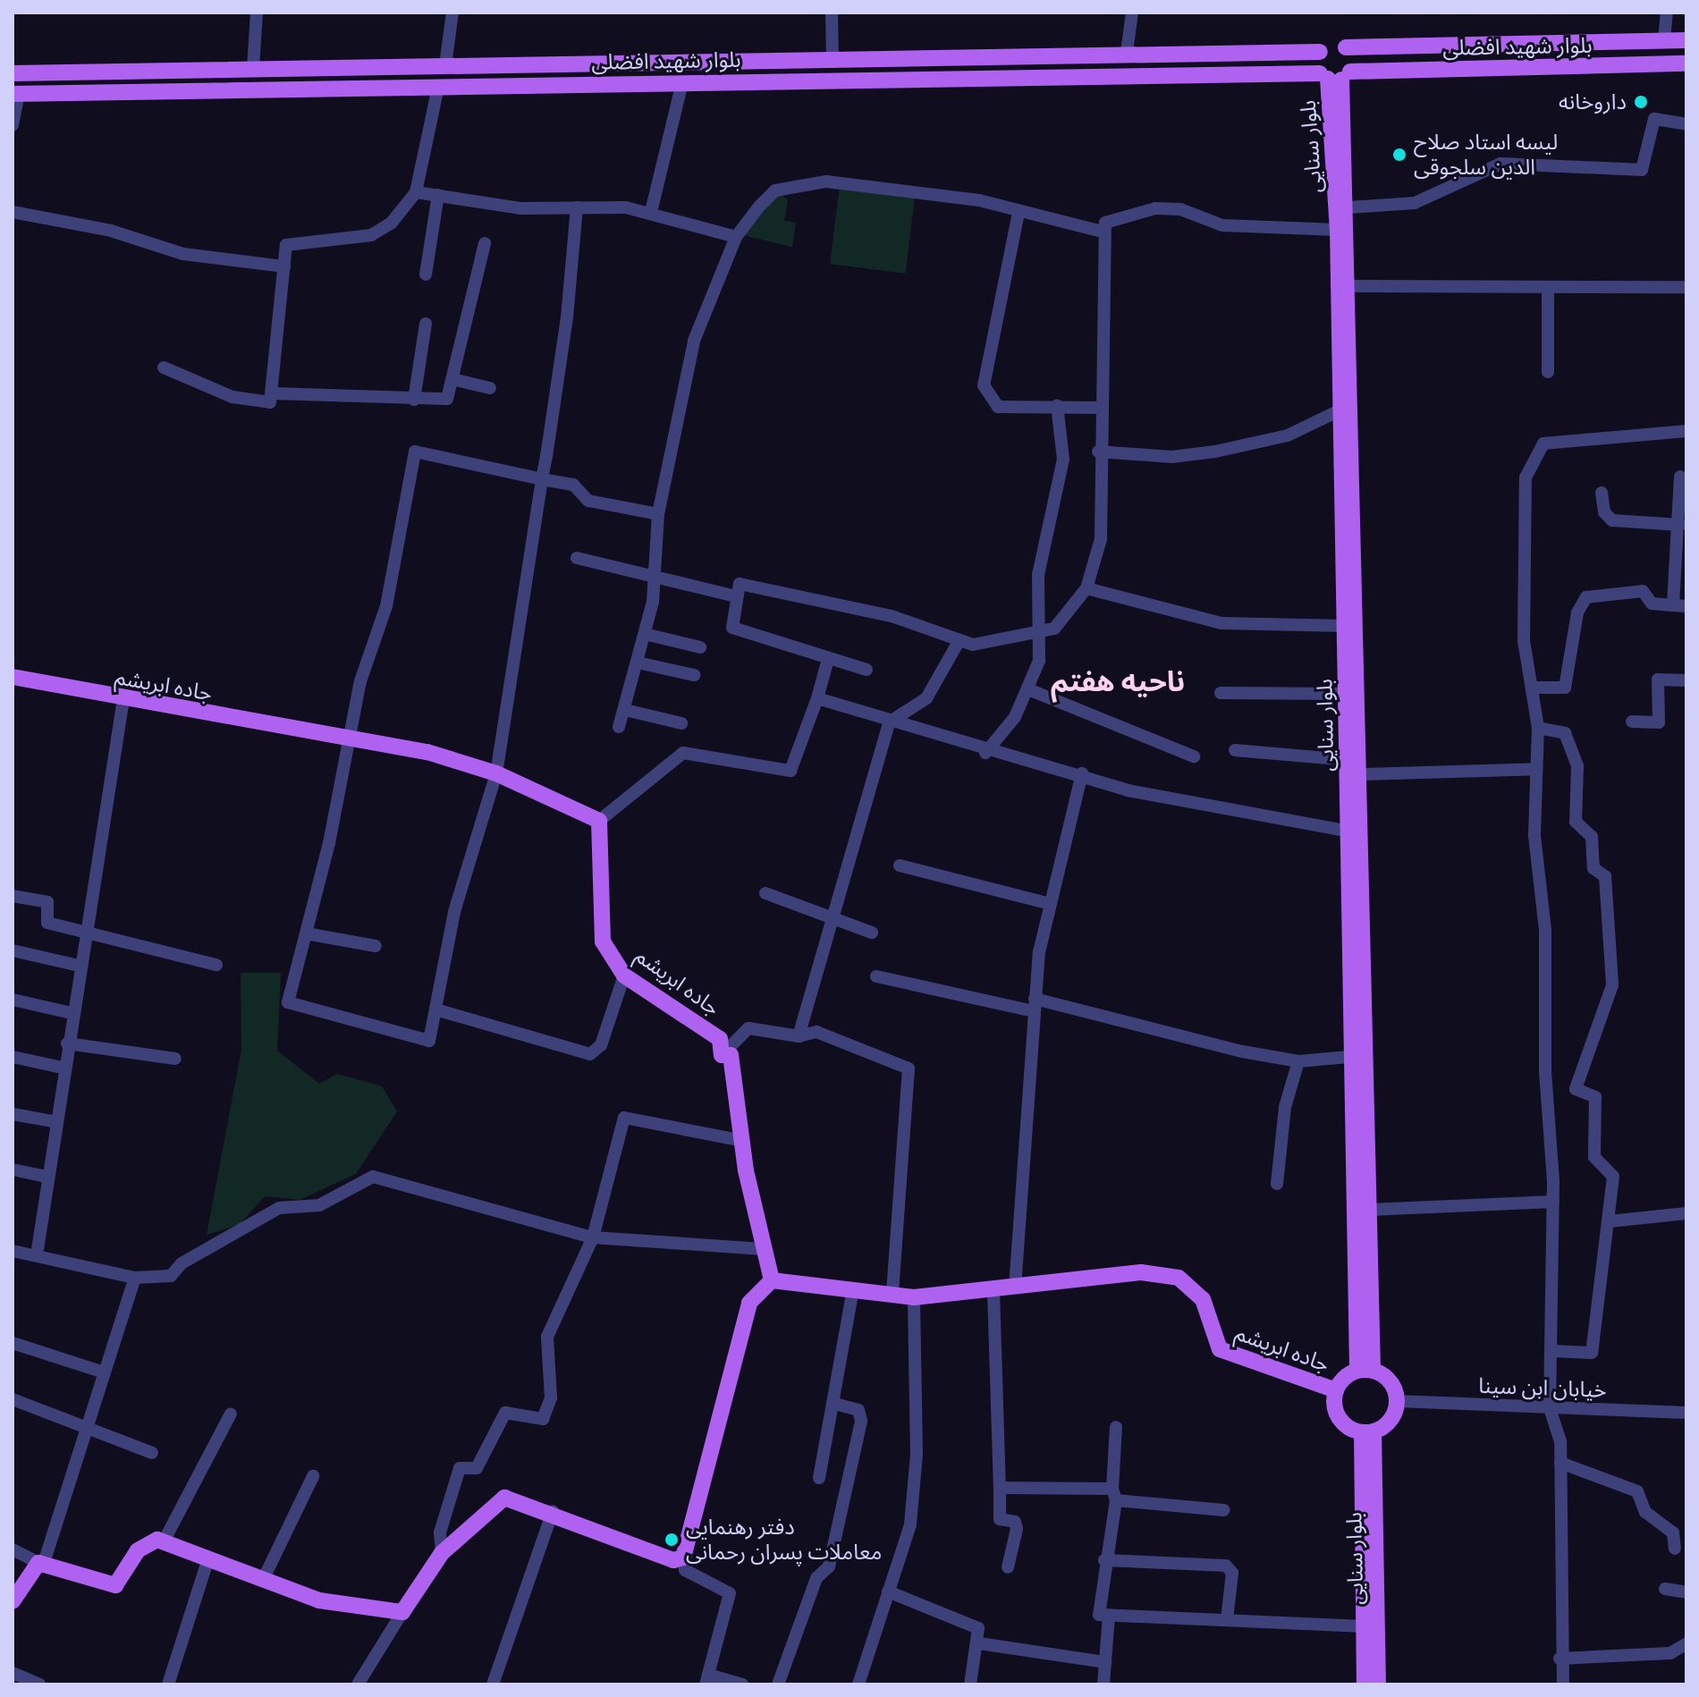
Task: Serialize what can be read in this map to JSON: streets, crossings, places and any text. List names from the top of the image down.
{
  "streets": {
    "main road": ["بلوار شهید افضلی", "بلوار سنایی", "جاده ابریشم"],
    "street": ["خیابان ابن سینا"]
  },
  "crossings": [
    ["بلوار شهید افضلی", "بلوار سنایی"],
    ["بلوار سنایی", "جاده ابریشم"],
    ["بلوار سنایی", "خیابان ابن سینا"],
    ["جاده ابریشم", "خیابان ابن سینا"]
  ],
  "districts": ["ناحیه هفتم"],
  "places": ["داروخانه", "لیسه استاد صلاح الدین سلجوقی", "دفتر رهنمایی معاملات پسران رحمانی"]
}
